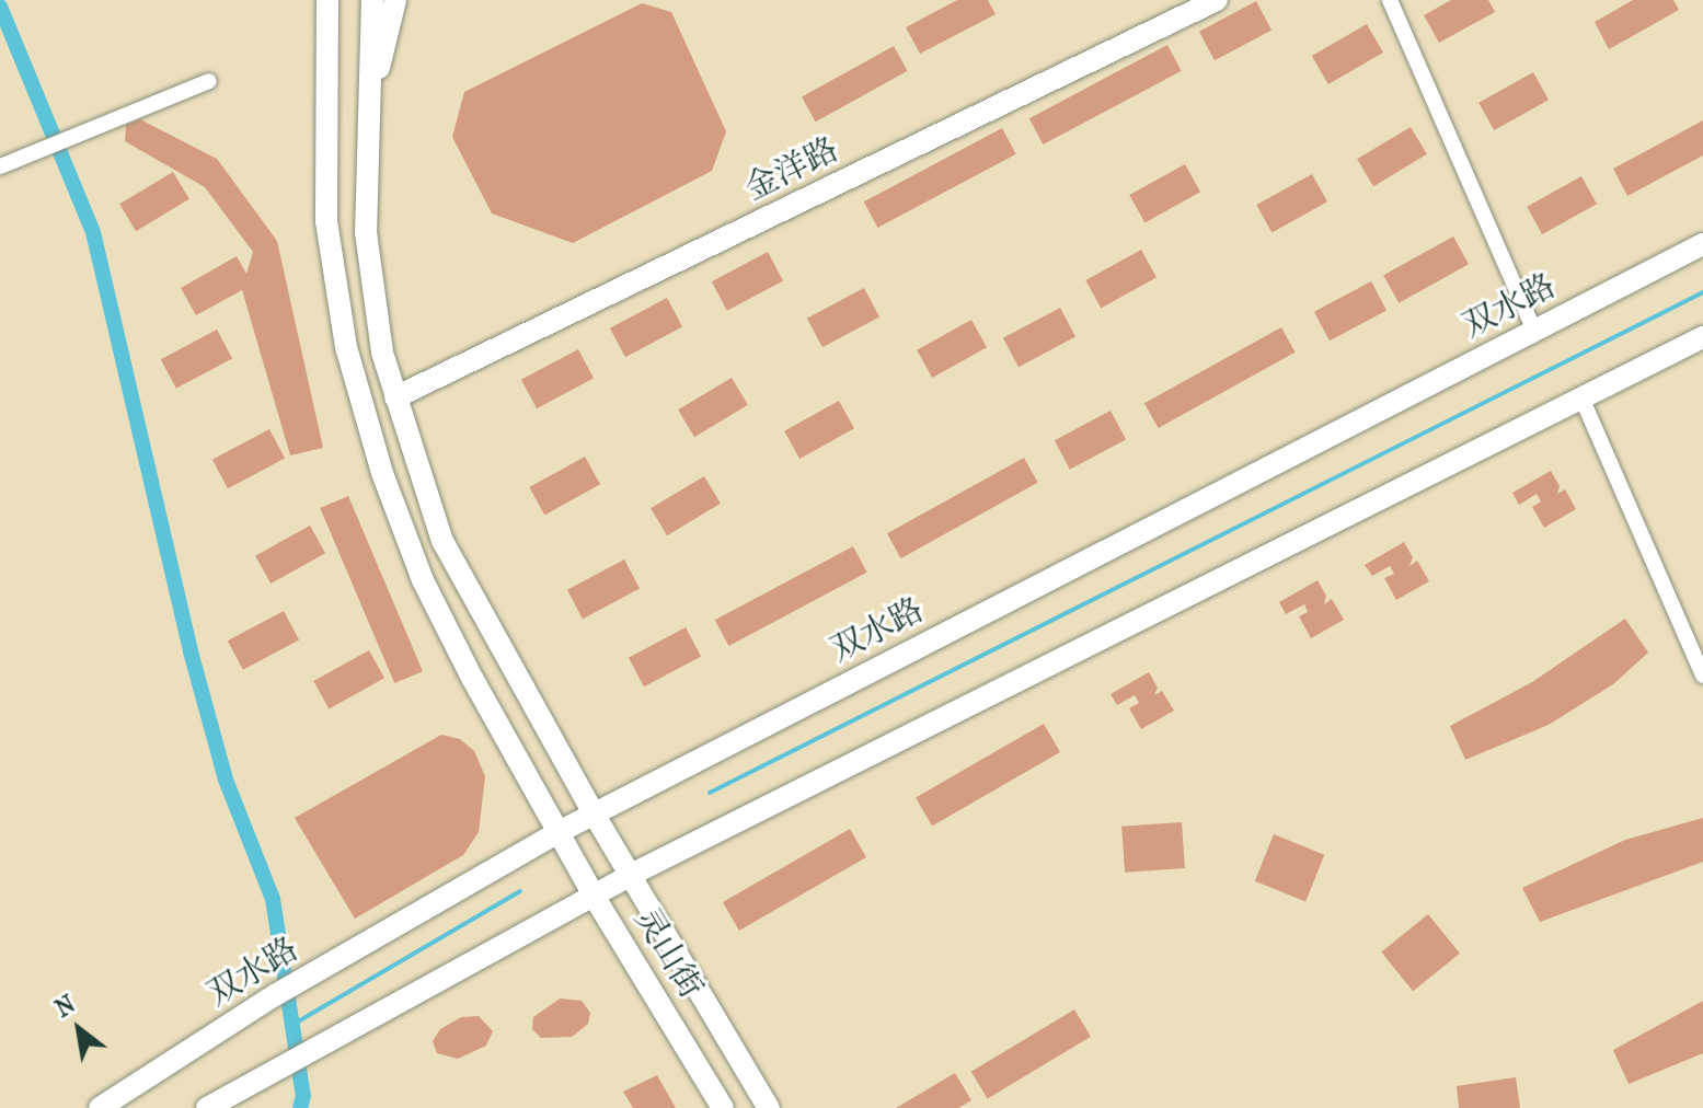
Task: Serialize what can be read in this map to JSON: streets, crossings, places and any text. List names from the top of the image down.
{
  "streets": {
    "main road": ["金洋路", "双水路", "灵山街"]
  },
  "crossings": [
    ["金洋路", "灵山街"],
    ["双水路", "灵山街"]
  ],
  "north": "top left"
}
